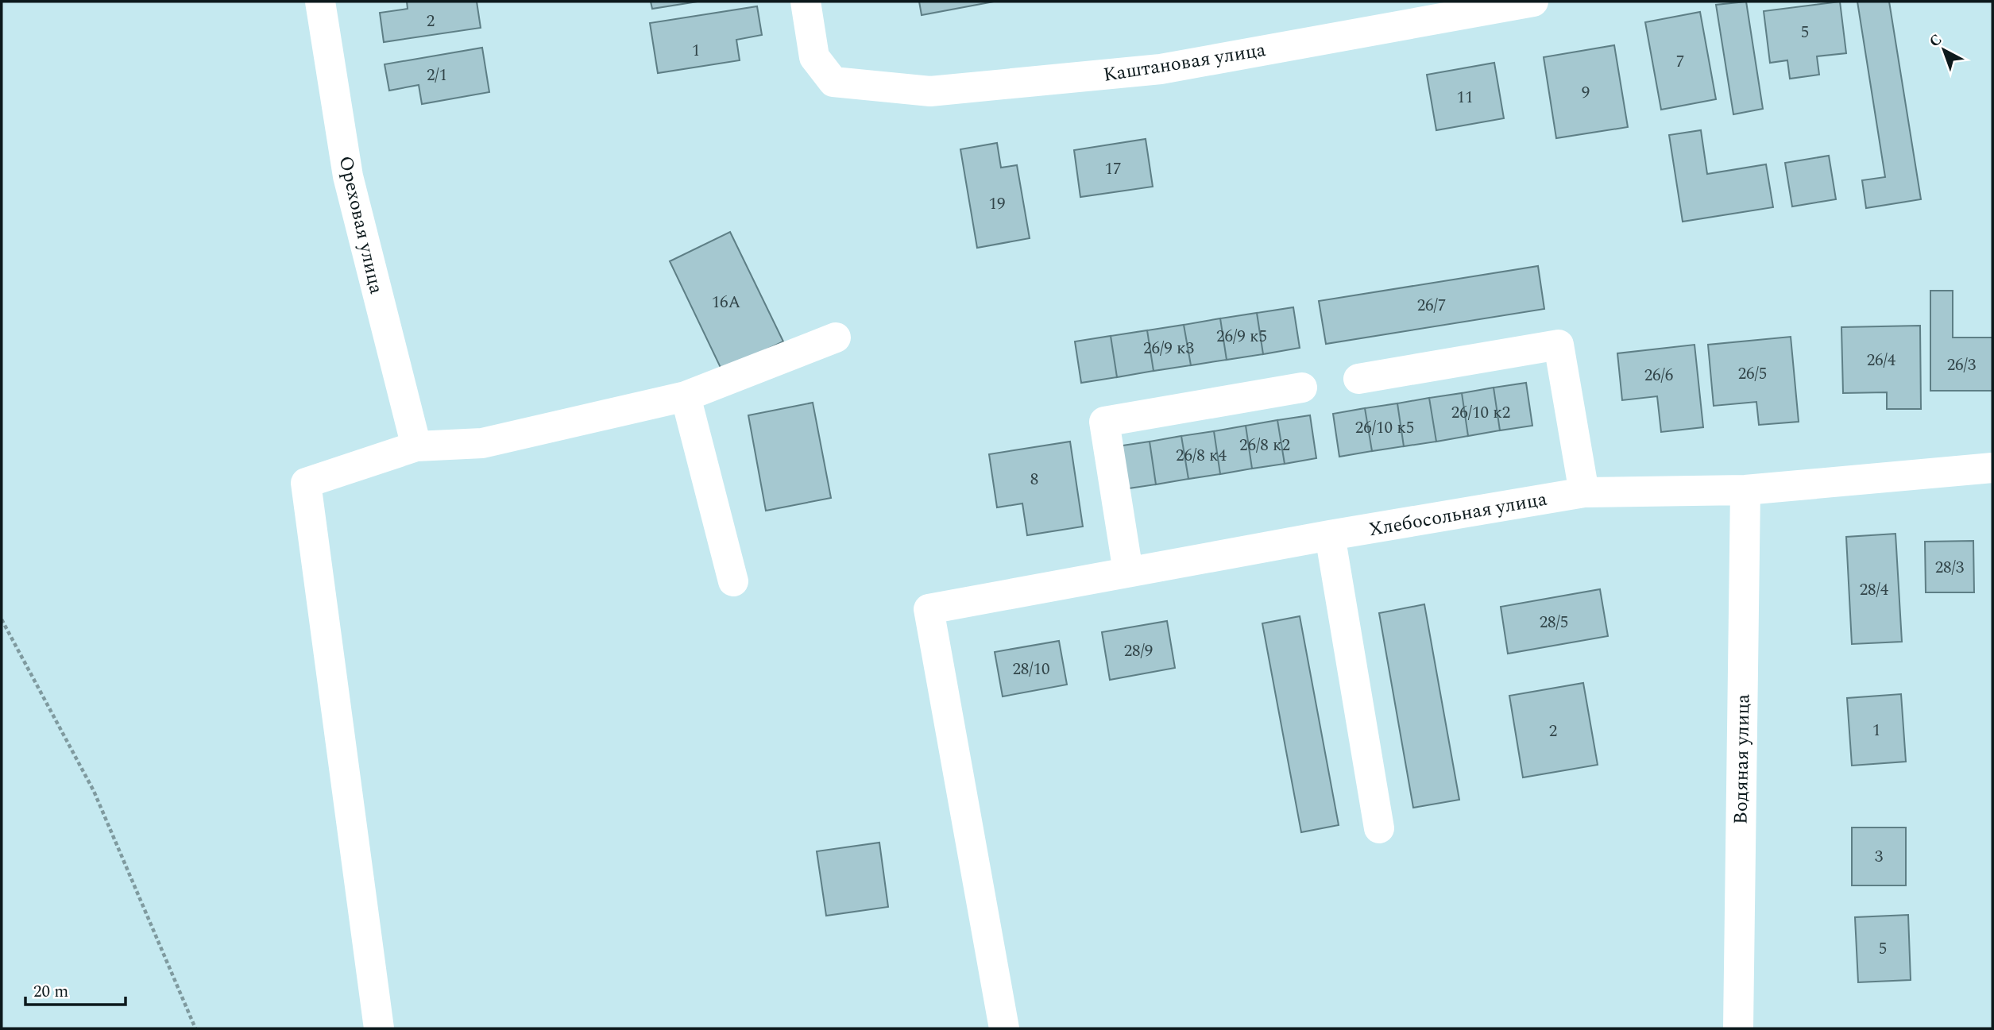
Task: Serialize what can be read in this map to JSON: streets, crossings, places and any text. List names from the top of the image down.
{
  "streets": {
    "street": [
      "Каштановая улица",
      "Ореховая улица",
      "Хлебосольная улица",
      "Водяная улица"
    ]
  },
  "crossings": [
    ["Хлебосольная улица", "Водяная улица"]
  ],
  "house_numbers": [
    "2",
    "5",
    "1",
    "7",
    "2/1",
    "9",
    "11",
    "17",
    "19",
    "16А",
    "26/7",
    "26/9 к5",
    "26/9 к3",
    "26/4",
    "26/3",
    "26/5",
    "26/6",
    "26/10 к2",
    "26/10 к5",
    "26/8 к2",
    "26/8 к4",
    "8",
    "28/3",
    "28/4",
    "28/5",
    "28/9",
    "28/10",
    "1",
    "2",
    "3",
    "5"
  ],
  "scale_bar": "20 m",
  "north": "top left"
}
